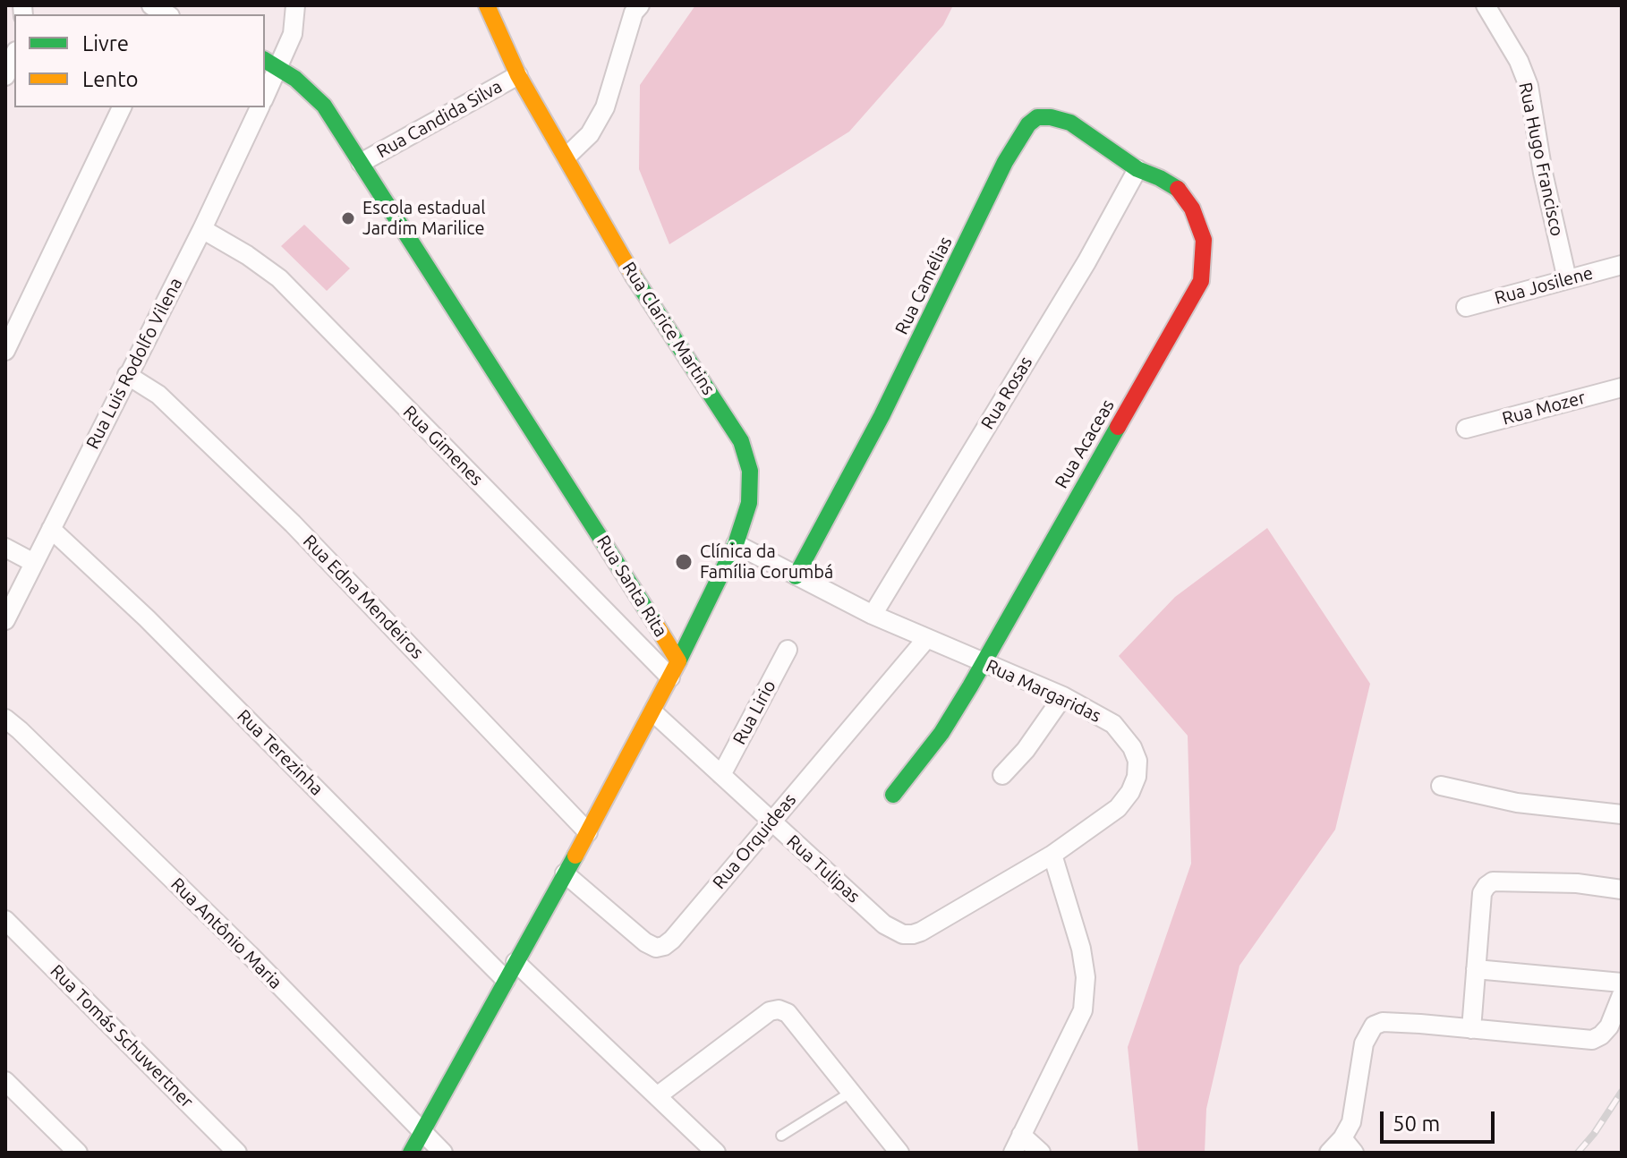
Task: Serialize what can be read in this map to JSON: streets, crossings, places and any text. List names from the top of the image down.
{
  "streets": {
    "street": [
      "Rua Candida Silva",
      "Rua Hugo Francisco",
      "Rua Camélias",
      "Rua Josilene",
      "Rua Clarice Martins",
      "Rua Luis Rodolfo Vilena",
      "Rua Rosas",
      "Rua Mozer",
      "Rua Acaceas",
      "Rua Gimenes",
      "Rua Santa Rita",
      "Rua Edna Mendeiros",
      "Rua Margaridas",
      "Rua Lirio",
      "Rua Terezinha",
      "Rua Orquideas",
      "Rua Tulipas",
      "Rua Antônio Maria",
      "Rua Tomás Schuwertner"
    ]
  },
  "crossings": [
    ["Rua Candida Silva", "Rua Clarice Martins"],
    ["Rua Candida Silva", "Rua Santa Rita"],
    ["Rua Hugo Francisco", "Rua Josilene"],
    ["Rua Camélias", "Rua Rosas"],
    ["Rua Camélias", "Rua Acaceas"],
    ["Rua Camélias", "Rua Margaridas"],
    ["Rua Clarice Martins", "Rua Gimenes"],
    ["Rua Clarice Martins", "Rua Santa Rita"],
    ["Rua Clarice Martins", "Rua Margaridas"],
    ["Rua Luis Rodolfo Vilena", "Rua Gimenes"],
    ["Rua Luis Rodolfo Vilena", "Rua Edna Mendeiros"],
    ["Rua Luis Rodolfo Vilena", "Rua Terezinha"],
    ["Rua Rosas", "Rua Margaridas"],
    ["Rua Acaceas", "Rua Margaridas"],
    ["Rua Gimenes", "Rua Santa Rita"],
    ["Rua Margaridas", "Rua Orquideas"],
    ["Rua Margaridas", "Rua Tulipas"],
    ["Rua Lirio", "Rua Tulipas"],
    ["Rua Orquideas", "Rua Tulipas"]
  ],
  "places": ["Escola estadual Jardim Marilice", "Clínica da Família Corumbá"],
  "legend": ["Livre", "Lento"],
  "scale_bar": "50 m"
}
